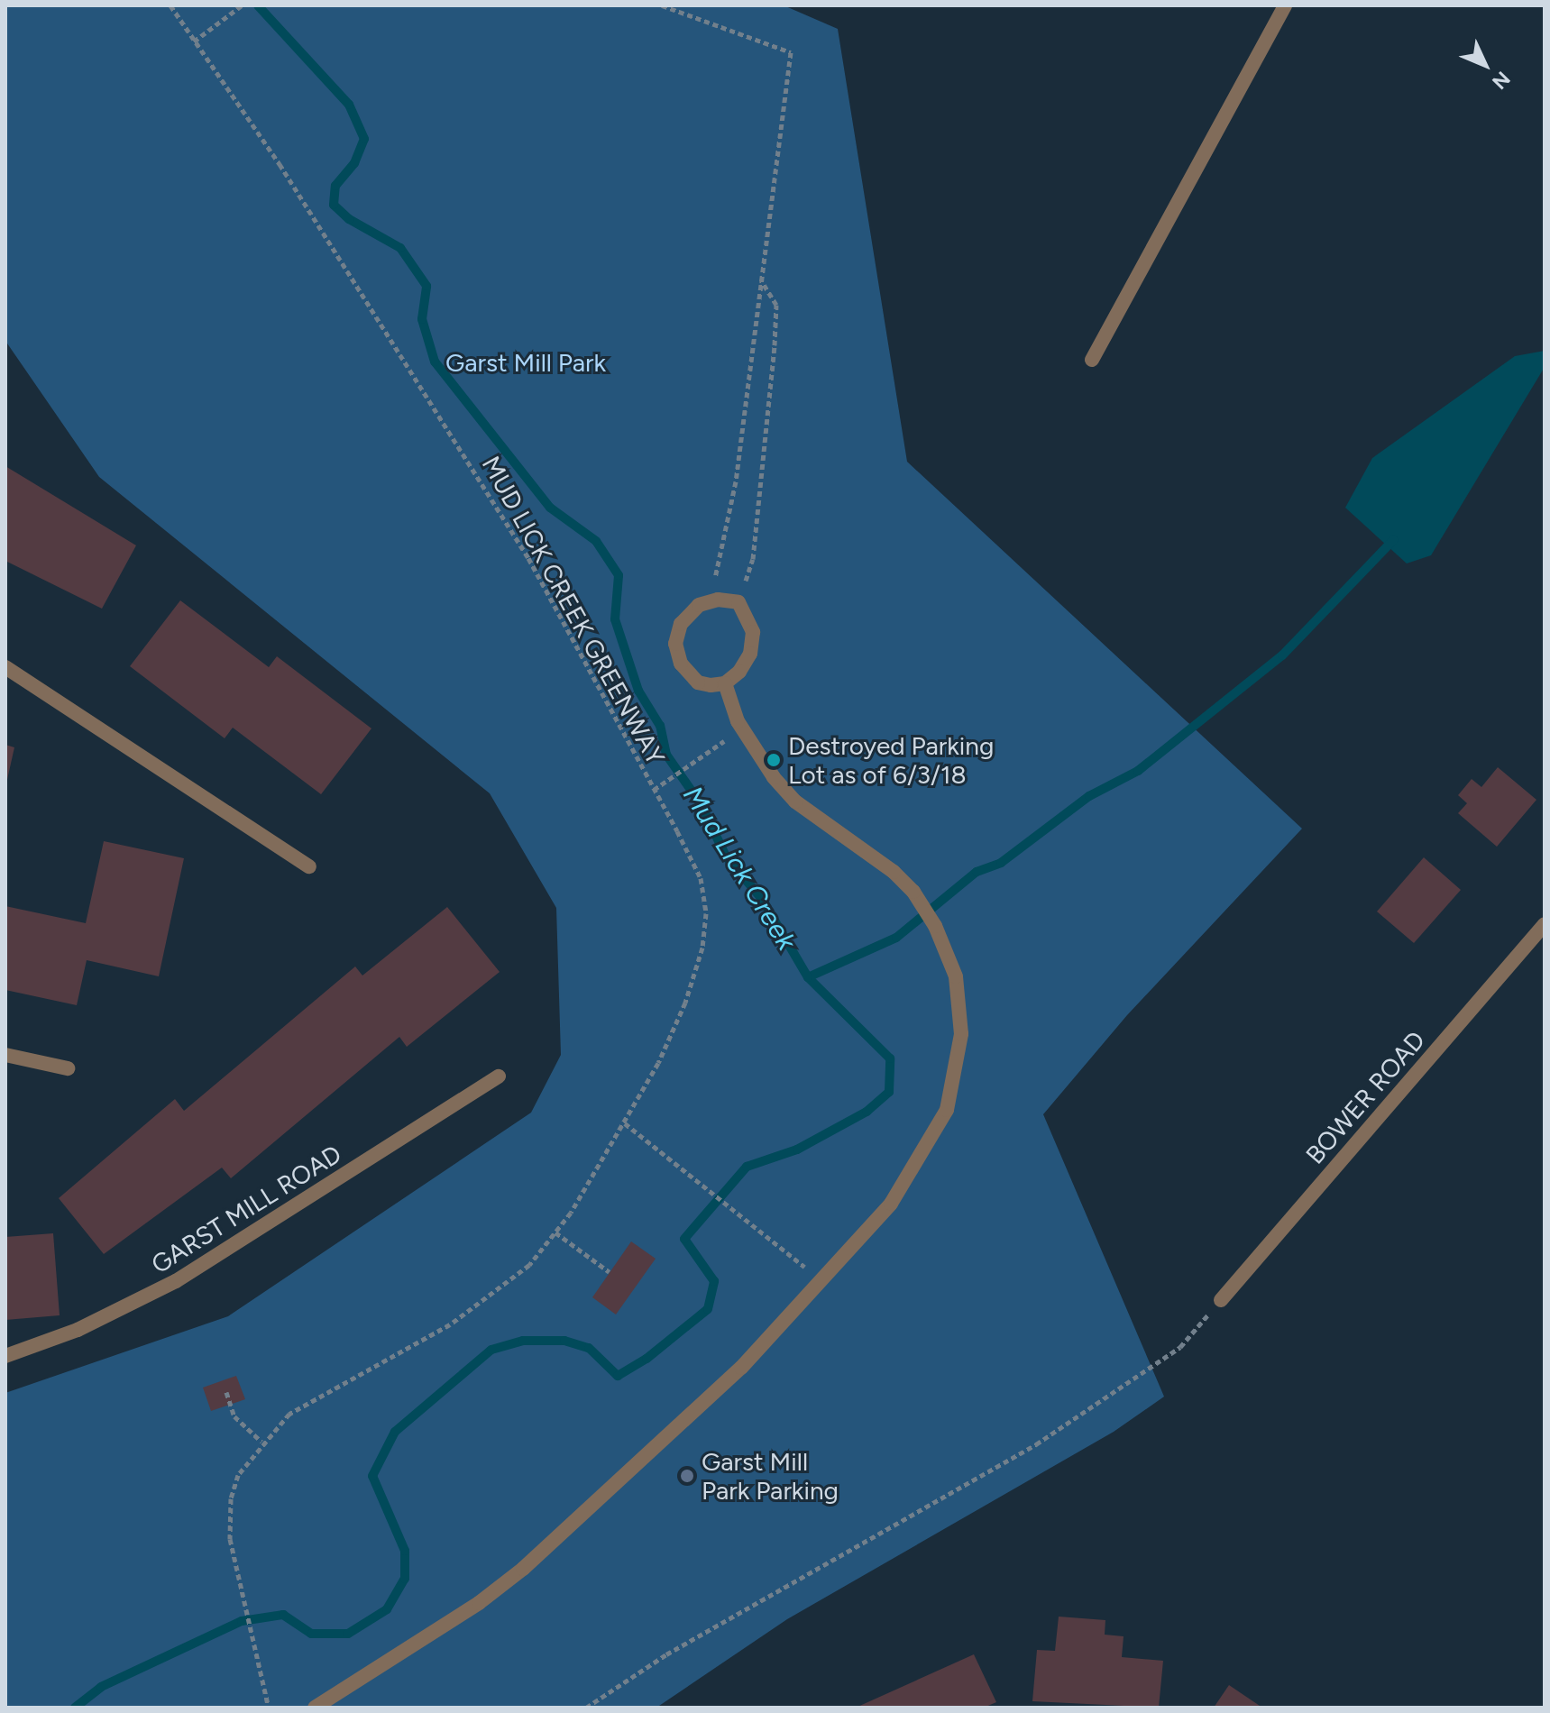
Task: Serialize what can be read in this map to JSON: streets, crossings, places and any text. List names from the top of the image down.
{
  "streets": {
    "street": ["BOWER ROAD", "GARST MILL ROAD"],
    "path": ["MUD LICK CREEK GREENWAY"]
  },
  "water": ["Mud Lick Creek"],
  "parks": ["Garst Mill Park"],
  "places": ["Destroyed Parking Lot as of 6/3/18", "Garst Mill Park Parking"],
  "north": "bottom right"
}
